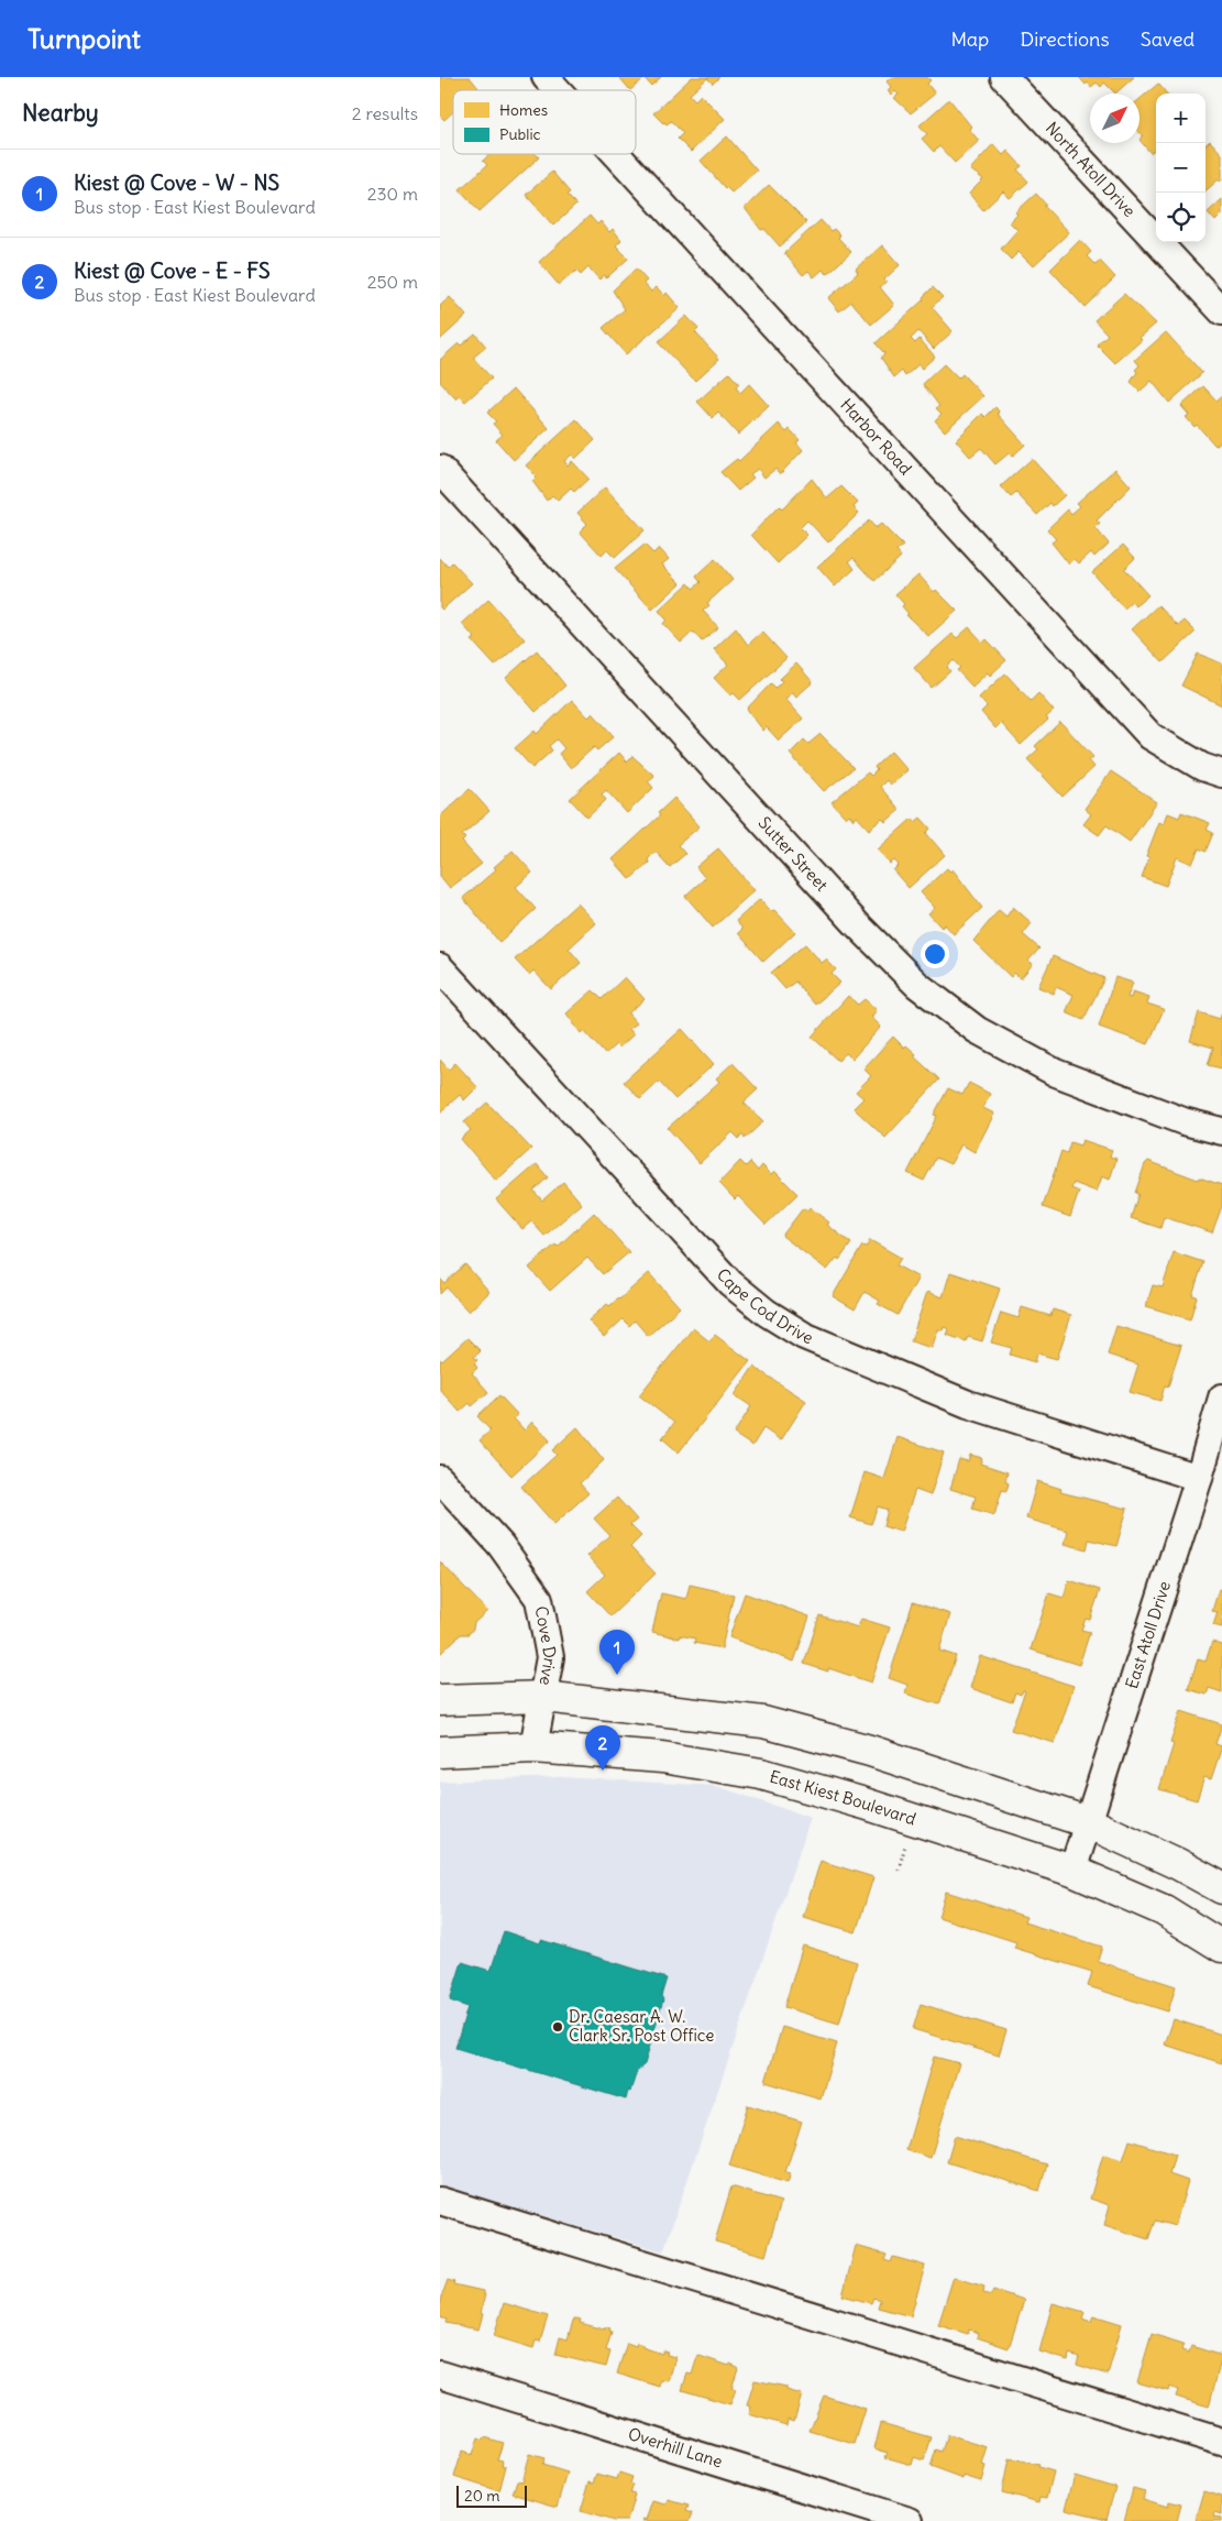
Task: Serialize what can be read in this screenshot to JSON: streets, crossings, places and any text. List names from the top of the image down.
{
  "streets": {
    "main road": ["East Kiest Boulevard"],
    "street": [
      "North Atoll Drive",
      "Harbor Road",
      "Sutter Street",
      "Cape Cod Drive",
      "East Atoll Drive",
      "Cove Drive",
      "Overhill Lane"
    ]
  },
  "crossings": [
    ["Cape Cod Drive", "East Atoll Drive"],
    ["East Atoll Drive", "East Kiest Boulevard"],
    ["Cove Drive", "East Kiest Boulevard"]
  ],
  "places": ["Dr. Caesar A. W. Clark Sr. Post Office"],
  "legend": ["Homes", "Public"],
  "scale_bar": "20 m",
  "north": "top right",
  "page": {
    "header": "Turnpoint",
    "nav": ["Map", "Directions", "Saved"],
    "heading": ["Nearby", "2 results"],
    "map_buttons": ["+", "−"],
    "list": [
      {
        "mark": "1",
        "name": "Kiest @ Cove - W - NS",
        "note": "Bus stop · East Kiest Boulevard",
        "value": "230 m"
      },
      {
        "mark": "2",
        "name": "Kiest @ Cove - E - FS",
        "note": "Bus stop · East Kiest Boulevard",
        "value": "250 m"
      }
    ],
    "pins": ["1", "2"],
    "scale": "20 m"
  }
}
